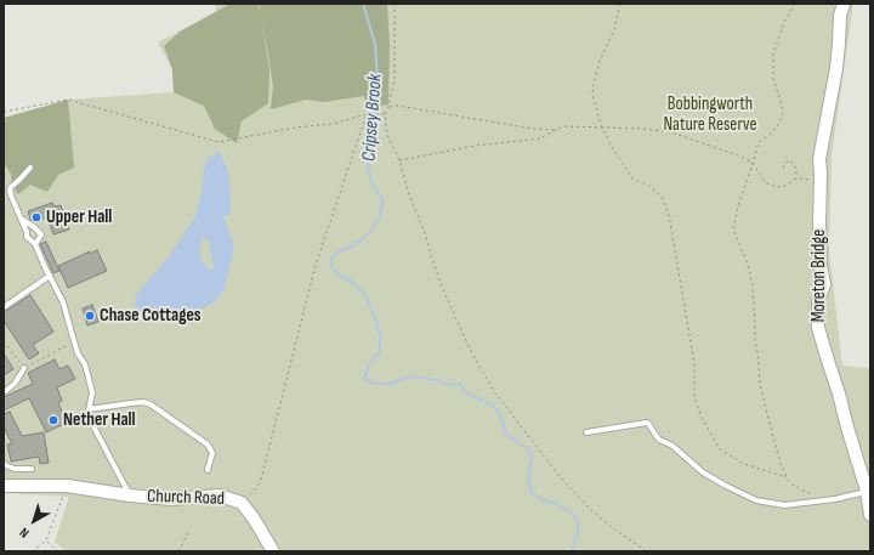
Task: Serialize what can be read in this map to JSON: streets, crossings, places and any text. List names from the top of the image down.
{
  "streets": {
    "street": ["Moreton Bridge", "Church Road"]
  },
  "water": ["Cripsey Brook"],
  "parks": ["Bobbingworth Nature Reserve"],
  "places": ["Upper Hall", "Chase Cottages", "Nether Hall"],
  "north": "bottom left"
}
